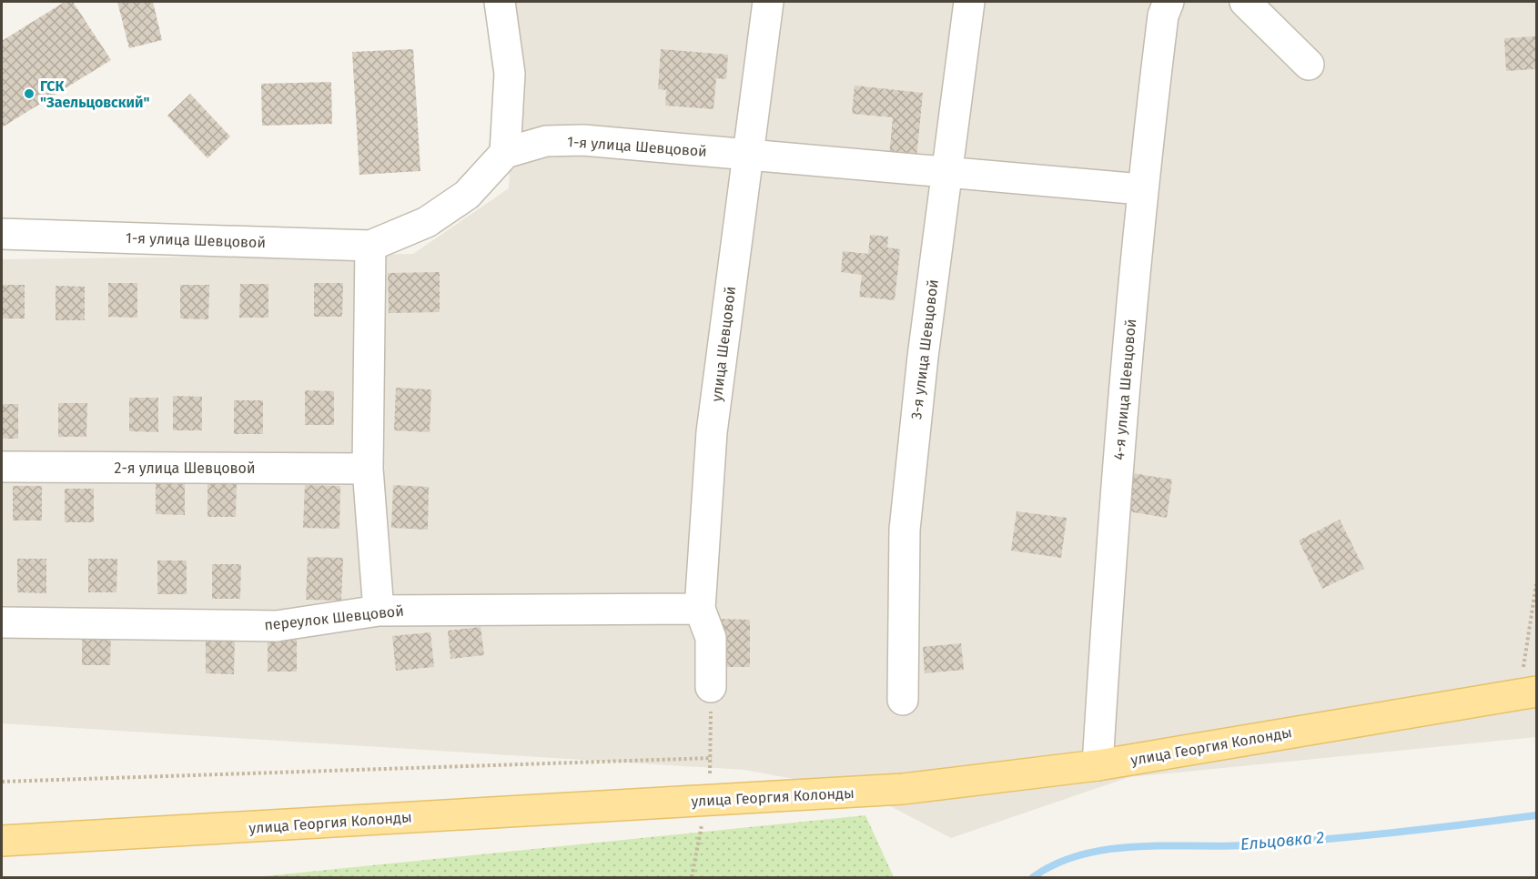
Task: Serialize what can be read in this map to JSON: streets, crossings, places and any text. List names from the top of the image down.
{
  "streets": {
    "main road": ["улица Георгия Колонды"],
    "street": [
      "1-я улица Шевцовой",
      "улица Шевцовой",
      "3-я улица Шевцовой",
      "4-я улица Шевцовой",
      "2-я улица Шевцовой",
      "переулок Шевцовой"
    ]
  },
  "crossings": [
    ["1-я улица Шевцовой", "улица Шевцовой"],
    ["1-я улица Шевцовой", "3-я улица Шевцовой"],
    ["1-я улица Шевцовой", "4-я улица Шевцовой"],
    ["улица Шевцовой", "переулок Шевцовой"],
    ["4-я улица Шевцовой", "улица Георгия Колонды"]
  ],
  "water": ["Ельцовка 2"],
  "places": ["ГСК \"Заельцовский\""]
}
